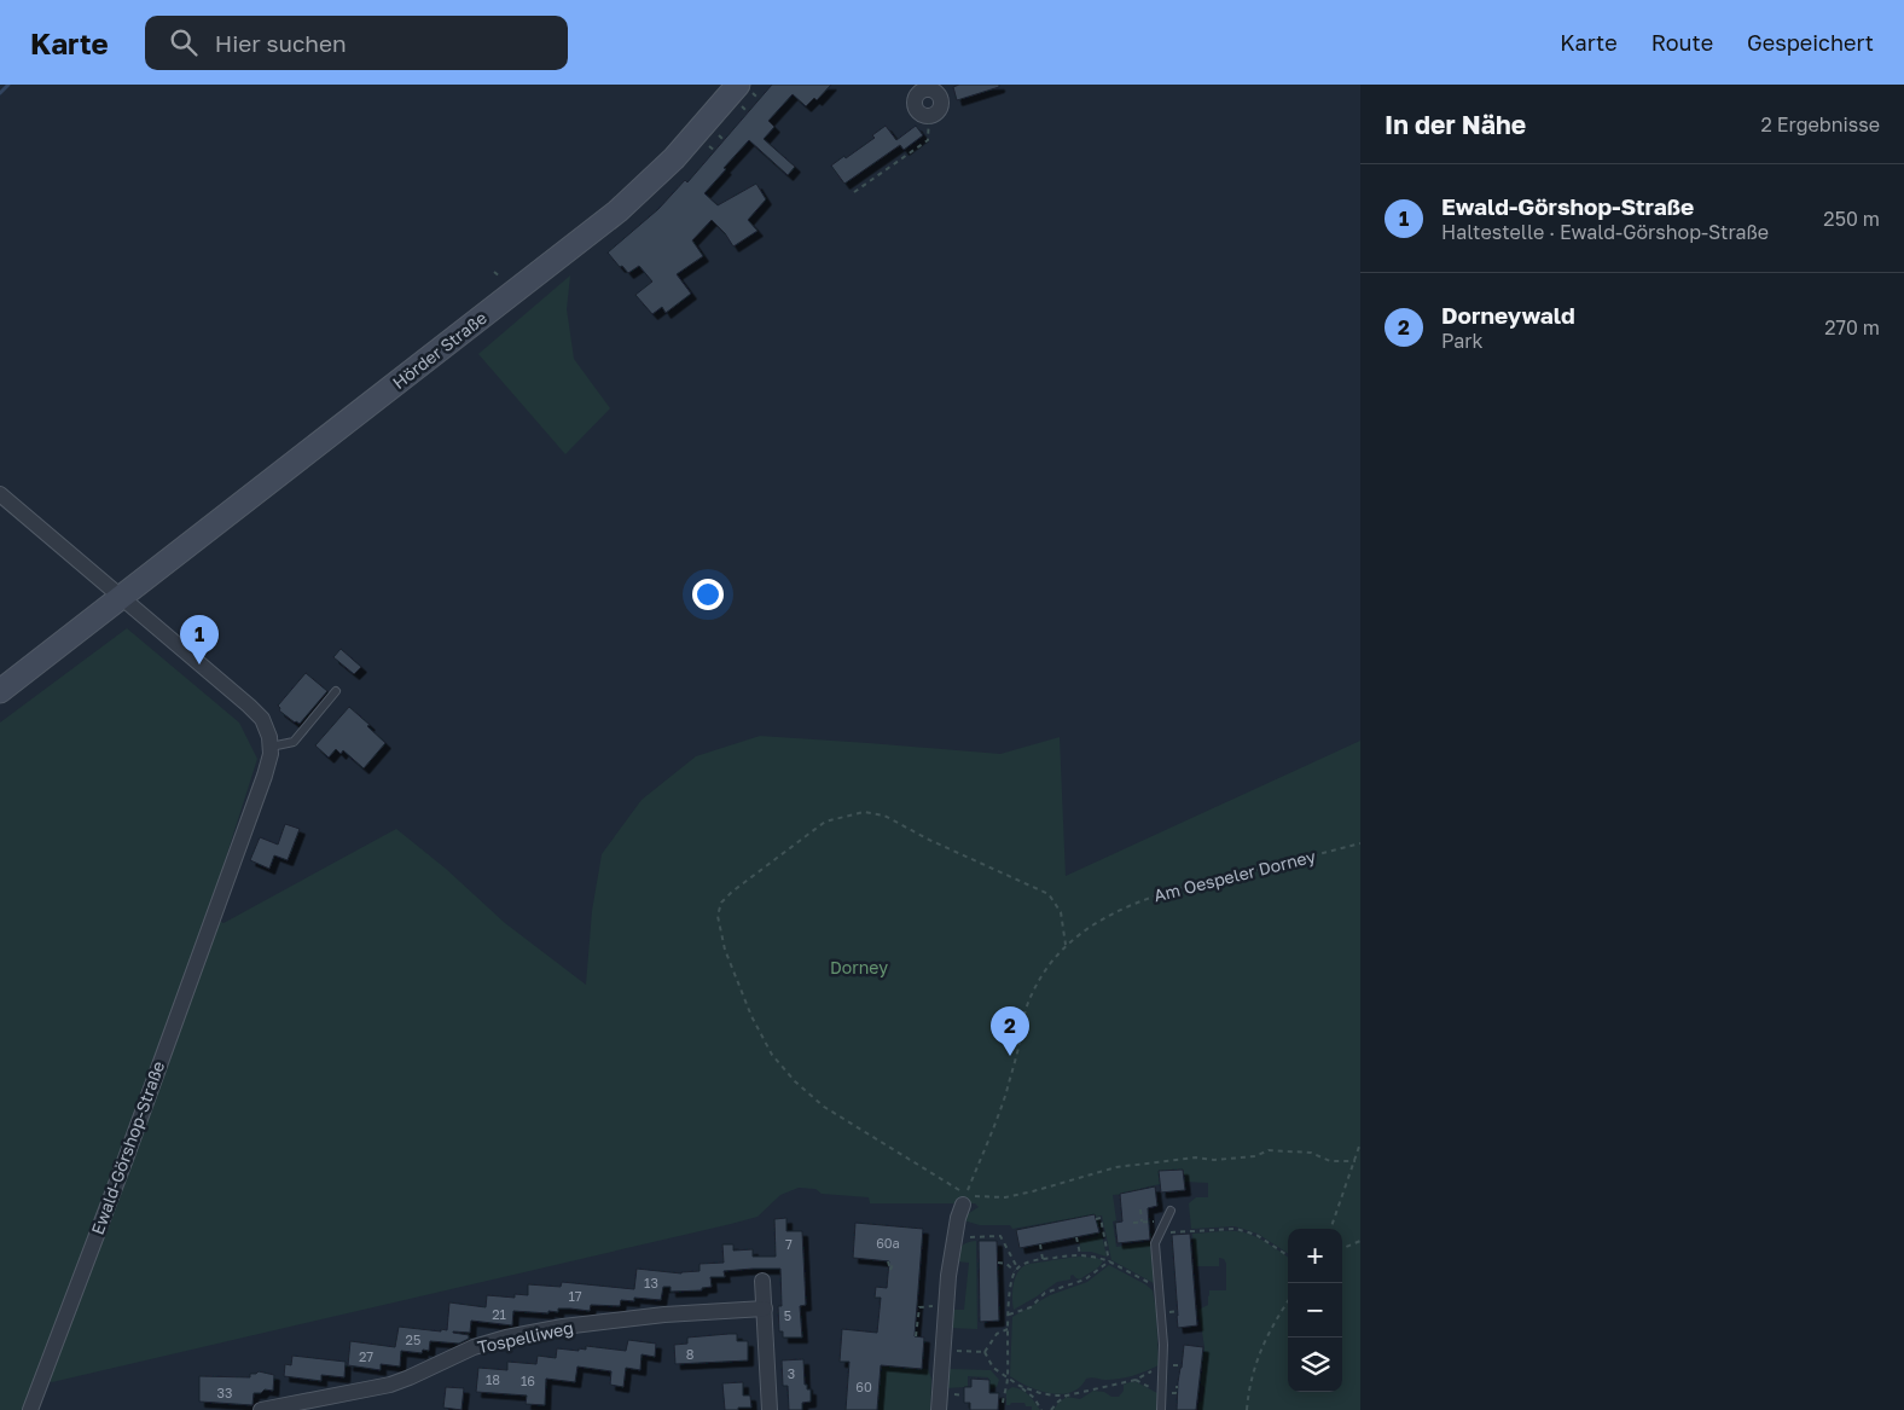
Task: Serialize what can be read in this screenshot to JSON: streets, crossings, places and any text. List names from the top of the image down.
{
  "streets": {
    "main road": ["Hörder Straße"],
    "street": ["Ewald-Görshop-Straße", "Tospelliweg"],
    "path": ["Am Oespeler Dorney"]
  },
  "parks": ["Dorney"],
  "house_numbers": [
    "60a",
    "7",
    "13",
    "17",
    "21",
    "5",
    "25",
    "8",
    "27",
    "3",
    "18",
    "16",
    "60",
    "33"
  ],
  "page": {
    "header": "Karte",
    "search": "Hier suchen",
    "nav": ["Karte", "Route", "Gespeichert"],
    "heading": ["In der Nähe", "2 Ergebnisse"],
    "list": [
      {
        "mark": "1",
        "name": "Ewald-Görshop-Straße",
        "note": "Haltestelle · Ewald-Görshop-Straße",
        "value": "250 m"
      },
      {
        "mark": "2",
        "name": "Dorneywald",
        "note": "Park",
        "value": "270 m"
      }
    ],
    "pins": ["1", "2"],
    "map_buttons": ["+", "−"]
  }
}
